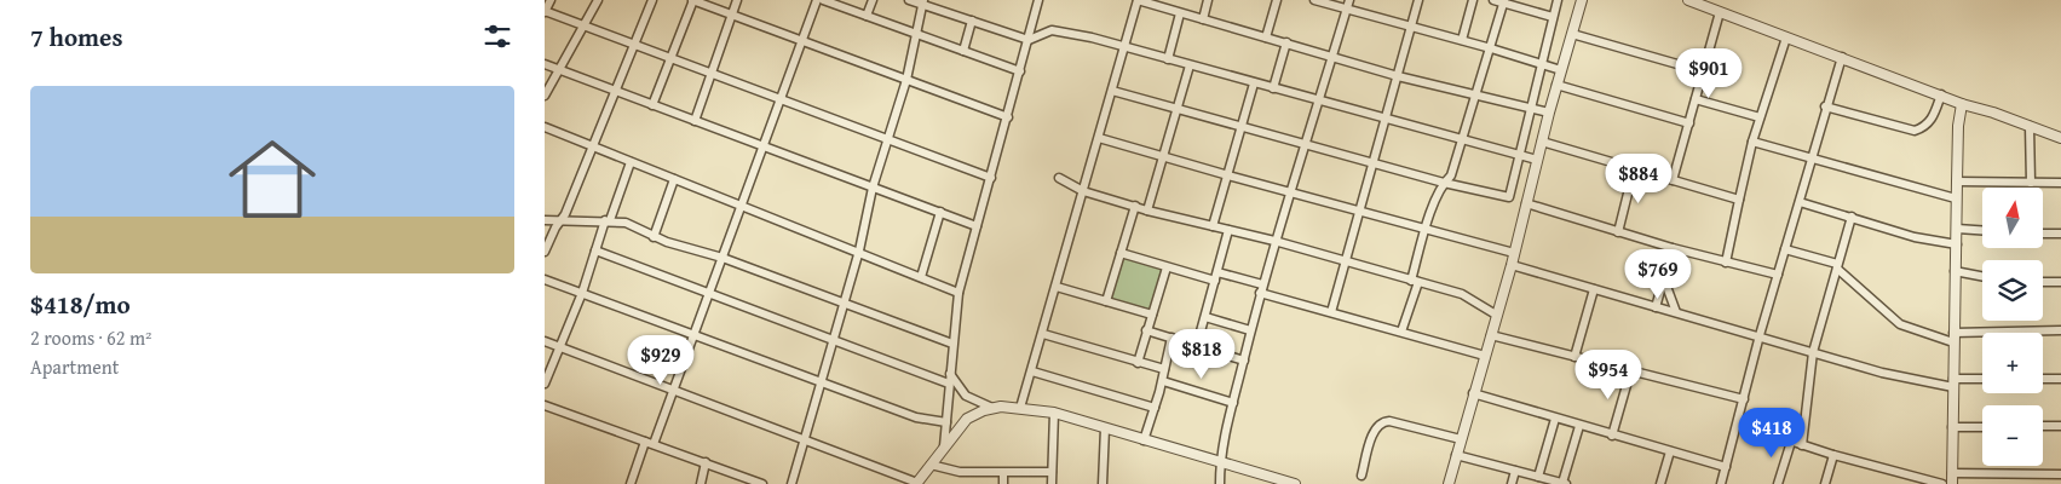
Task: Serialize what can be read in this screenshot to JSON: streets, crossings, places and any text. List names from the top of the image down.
{
  "north": "top",
  "page": {
    "heading": "7 homes",
    "price": [
      "$901",
      "$884",
      "$769",
      "$818",
      "$929",
      "$954",
      "$418"
    ],
    "list": [
      {
        "name": "$418/mo",
        "note": "2 rooms · 62 m² · Apartment"
      }
    ],
    "map_buttons": ["+", "−"]
  }
}
